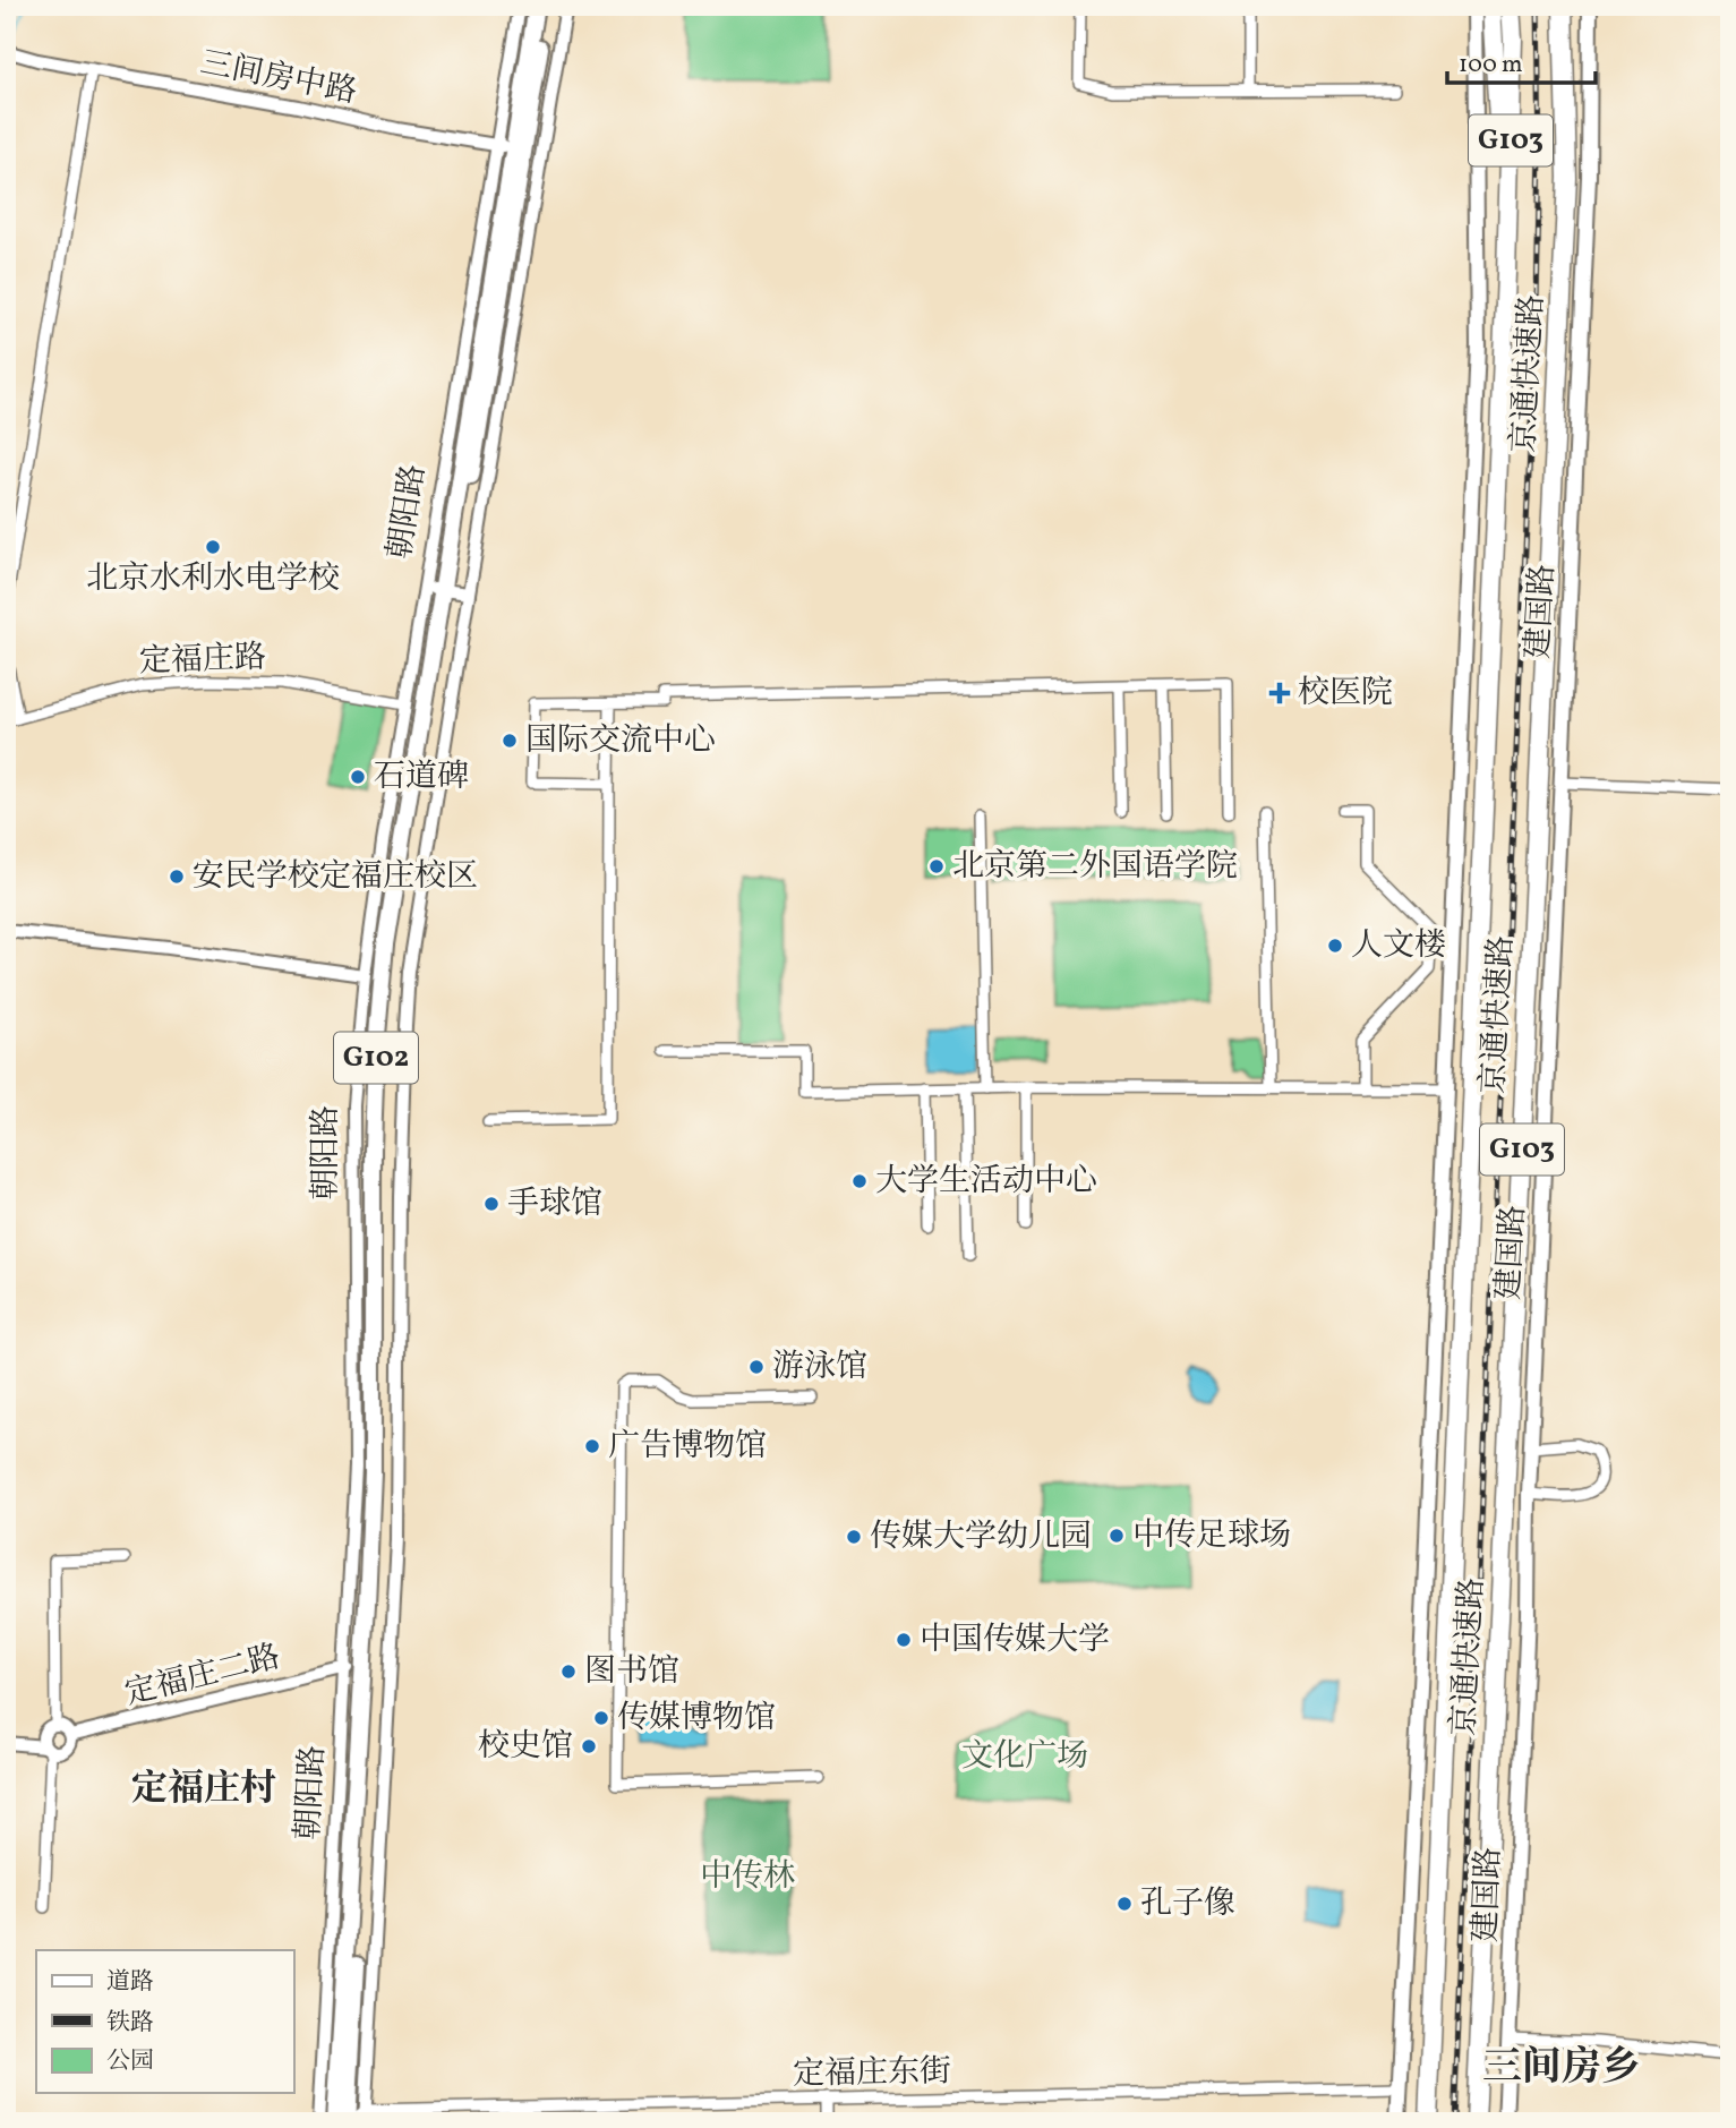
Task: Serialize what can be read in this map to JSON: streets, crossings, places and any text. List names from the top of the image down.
{
  "streets": {
    "highway": [
      "G103",
      "京通快速路",
      "朝阳路",
      "G102"
    ],
    "main road": ["建国路"],
    "street": [
      "三间房中路",
      "定福庄路",
      "定福庄二路",
      "定福庄东街"
    ]
  },
  "crossings": [
    ["三间房中路", "朝阳路"],
    ["朝阳路", "定福庄路"],
    ["朝阳路", "定福庄二路"],
    ["朝阳路", "定福庄东街"]
  ],
  "districts": ["定福庄村", "三间房乡"],
  "parks": ["文化广场", "中传林"],
  "places": {
    "other": [
      "北京水利水电学校",
      "国际交流中心",
      "石道碑",
      "北京第二外国语学院",
      "安民学校定福庄校区",
      "人文楼",
      "大学生活动中心",
      "手球馆",
      "游泳馆",
      "广告博物馆",
      "中传足球场",
      "传媒大学幼儿园",
      "中国传媒大学",
      "图书馆",
      "传媒博物馆",
      "校史馆",
      "孔子像"
    ],
    "health": ["校医院"]
  },
  "legend": ["道路", "铁路", "公园"],
  "scale_bar": "100 m"
}
